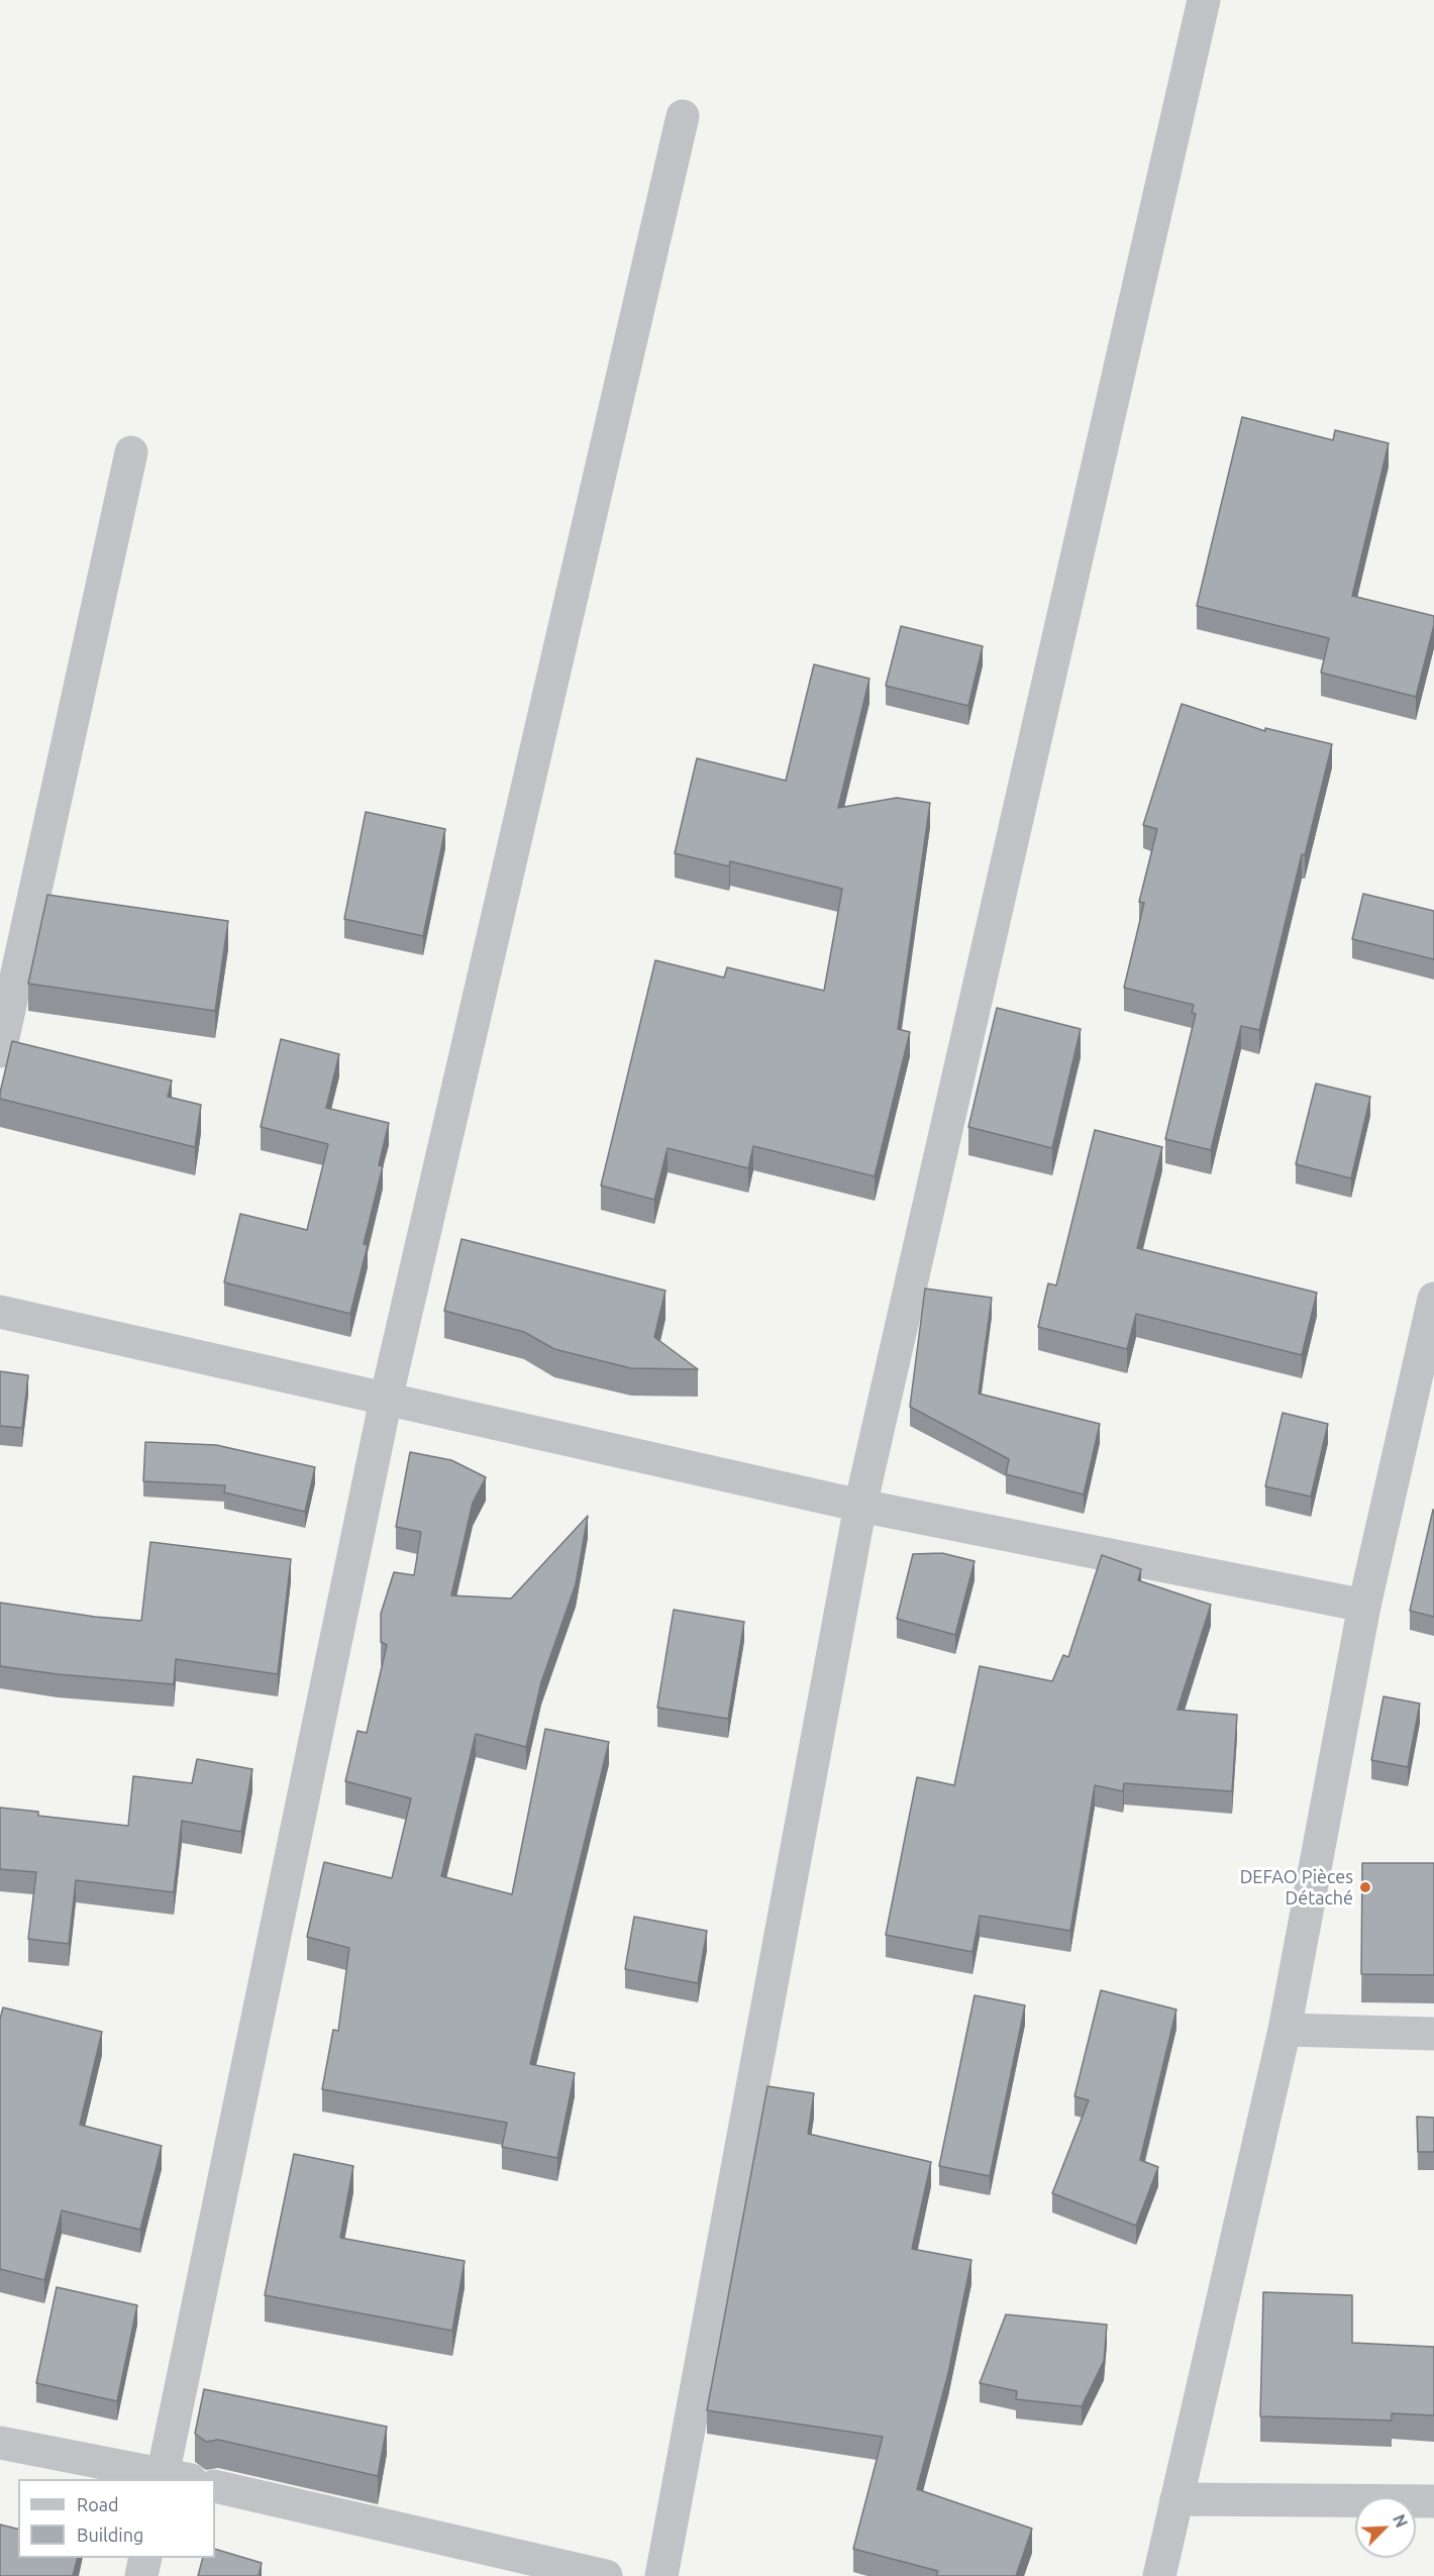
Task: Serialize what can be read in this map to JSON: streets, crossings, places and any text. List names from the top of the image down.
{
  "places": ["DEFAO Pièces Détaché"],
  "legend": ["Road", "Building"],
  "north": "top right"
}
